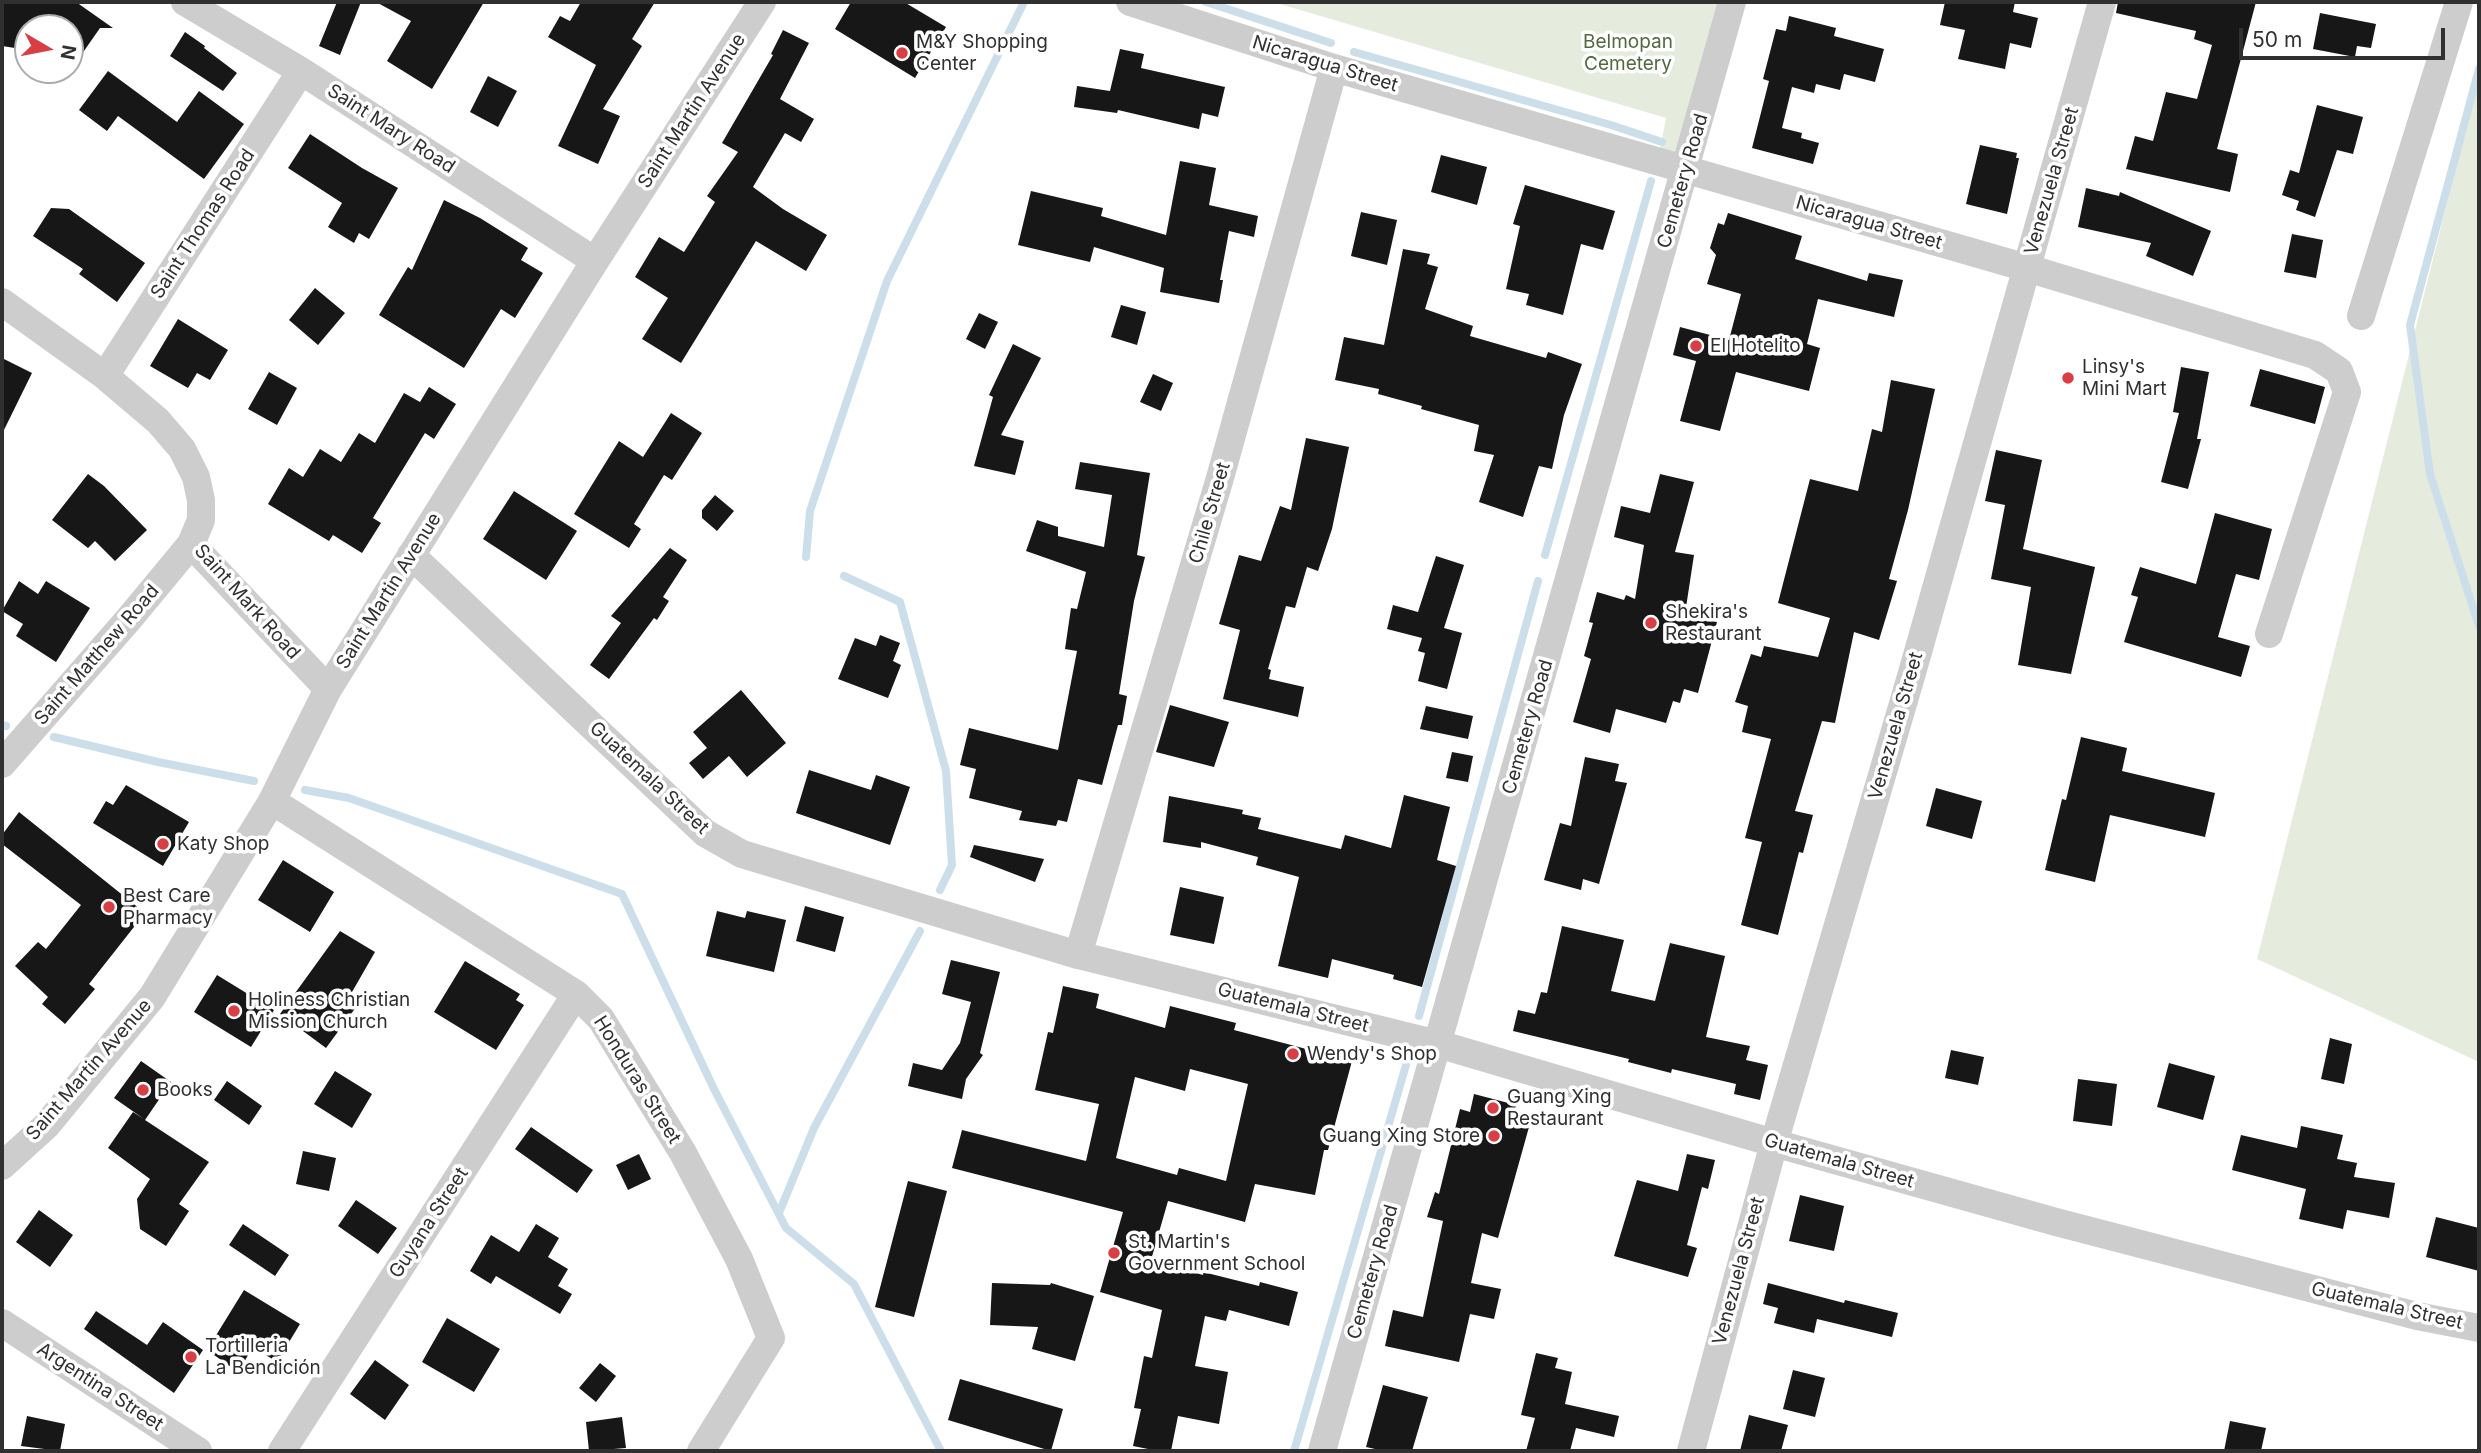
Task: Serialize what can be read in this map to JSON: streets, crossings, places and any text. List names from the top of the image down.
{
  "streets": {
    "street": [
      "Nicaragua Street",
      "Saint Martin Avenue",
      "Saint Mary Road",
      "Cemetery Road",
      "Venezuela Street",
      "Saint Thomas Road",
      "Chile Street",
      "Saint Mark Road",
      "Saint Matthew Road",
      "Guatemala Street",
      "Honduras Street",
      "Guyana Street",
      "Argentina Street"
    ]
  },
  "crossings": [
    ["Nicaragua Street", "Cemetery Road"],
    ["Nicaragua Street", "Venezuela Street"],
    ["Nicaragua Street", "Chile Street"],
    ["Saint Martin Avenue", "Saint Mary Road"],
    ["Saint Martin Avenue", "Saint Mark Road"],
    ["Saint Martin Avenue", "Guatemala Street"],
    ["Saint Martin Avenue", "Honduras Street"],
    ["Saint Mary Road", "Saint Thomas Road"],
    ["Cemetery Road", "Guatemala Street"],
    ["Venezuela Street", "Guatemala Street"],
    ["Saint Thomas Road", "Saint Mark Road"],
    ["Chile Street", "Guatemala Street"],
    ["Saint Mark Road", "Saint Matthew Road"],
    ["Honduras Street", "Guyana Street"]
  ],
  "parks": ["Belmopan Cemetery"],
  "places": [
    "M&Y Shopping Center",
    "El Hotelito",
    "Linsy's Mini Mart",
    "Shekira's Restaurant",
    "Katy Shop",
    "Best Care Pharmacy",
    "Holiness Christian Mission Church",
    "Wendy's Shop",
    "Books",
    "Guang Xing Restaurant",
    "Guang Xing Store",
    "St. Martin's Government School",
    "Tortilleria La Bendición"
  ],
  "scale_bar": "50 m",
  "north": "right"
}
